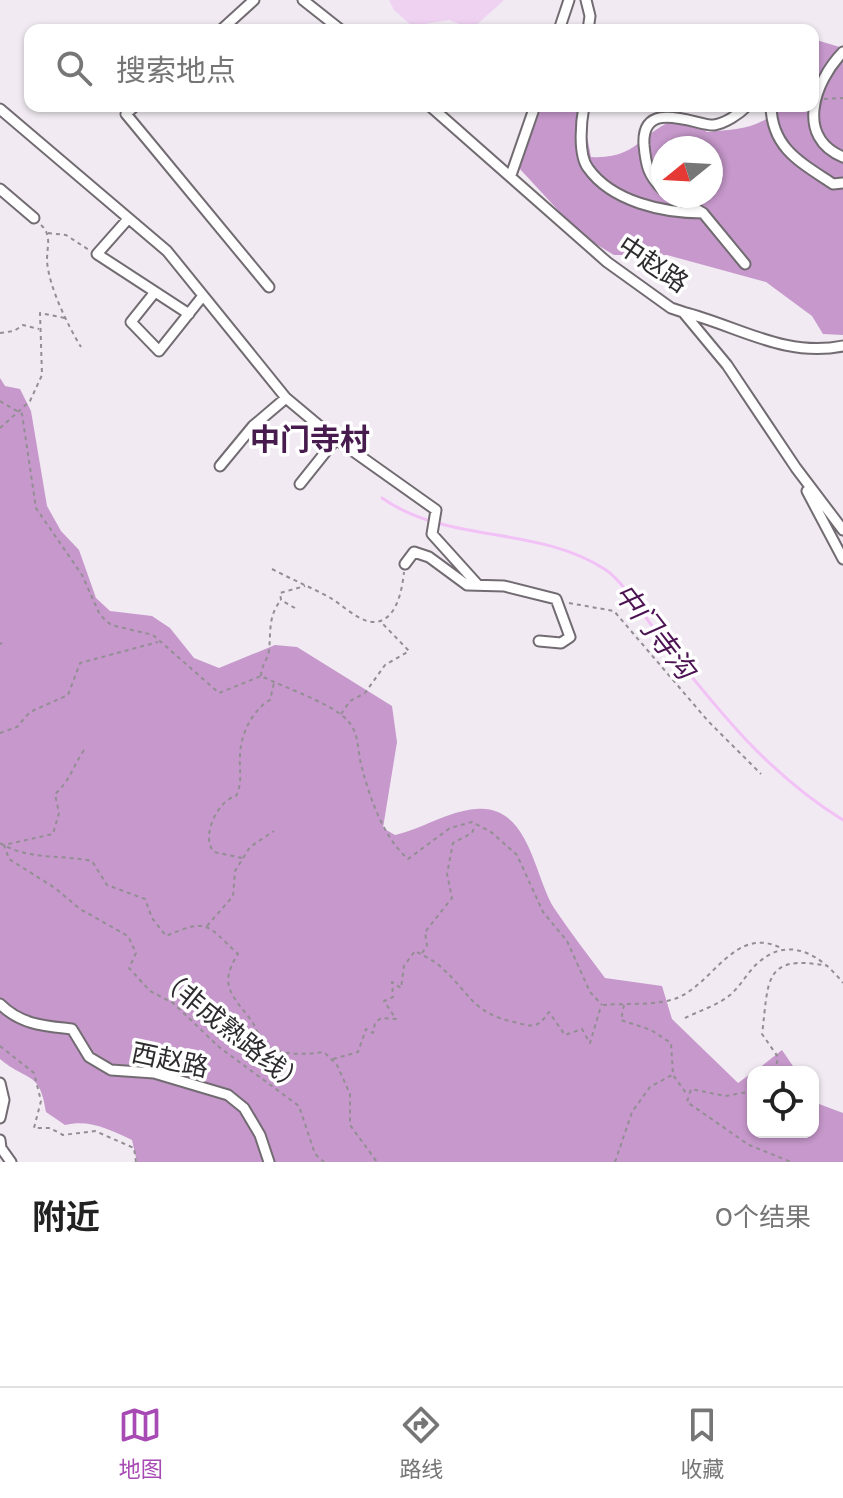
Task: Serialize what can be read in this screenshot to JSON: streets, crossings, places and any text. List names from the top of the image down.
{
  "streets": {
    "street": ["中赵路", "西赵路"],
    "path": ["（非成熟路线）"]
  },
  "districts": ["中门寺村"],
  "water": ["中门寺沟"],
  "north": "left",
  "page": {
    "search": "搜索地点",
    "heading": ["附近", "0个结果"],
    "nav": ["地图", "路线", "收藏"]
  }
}
